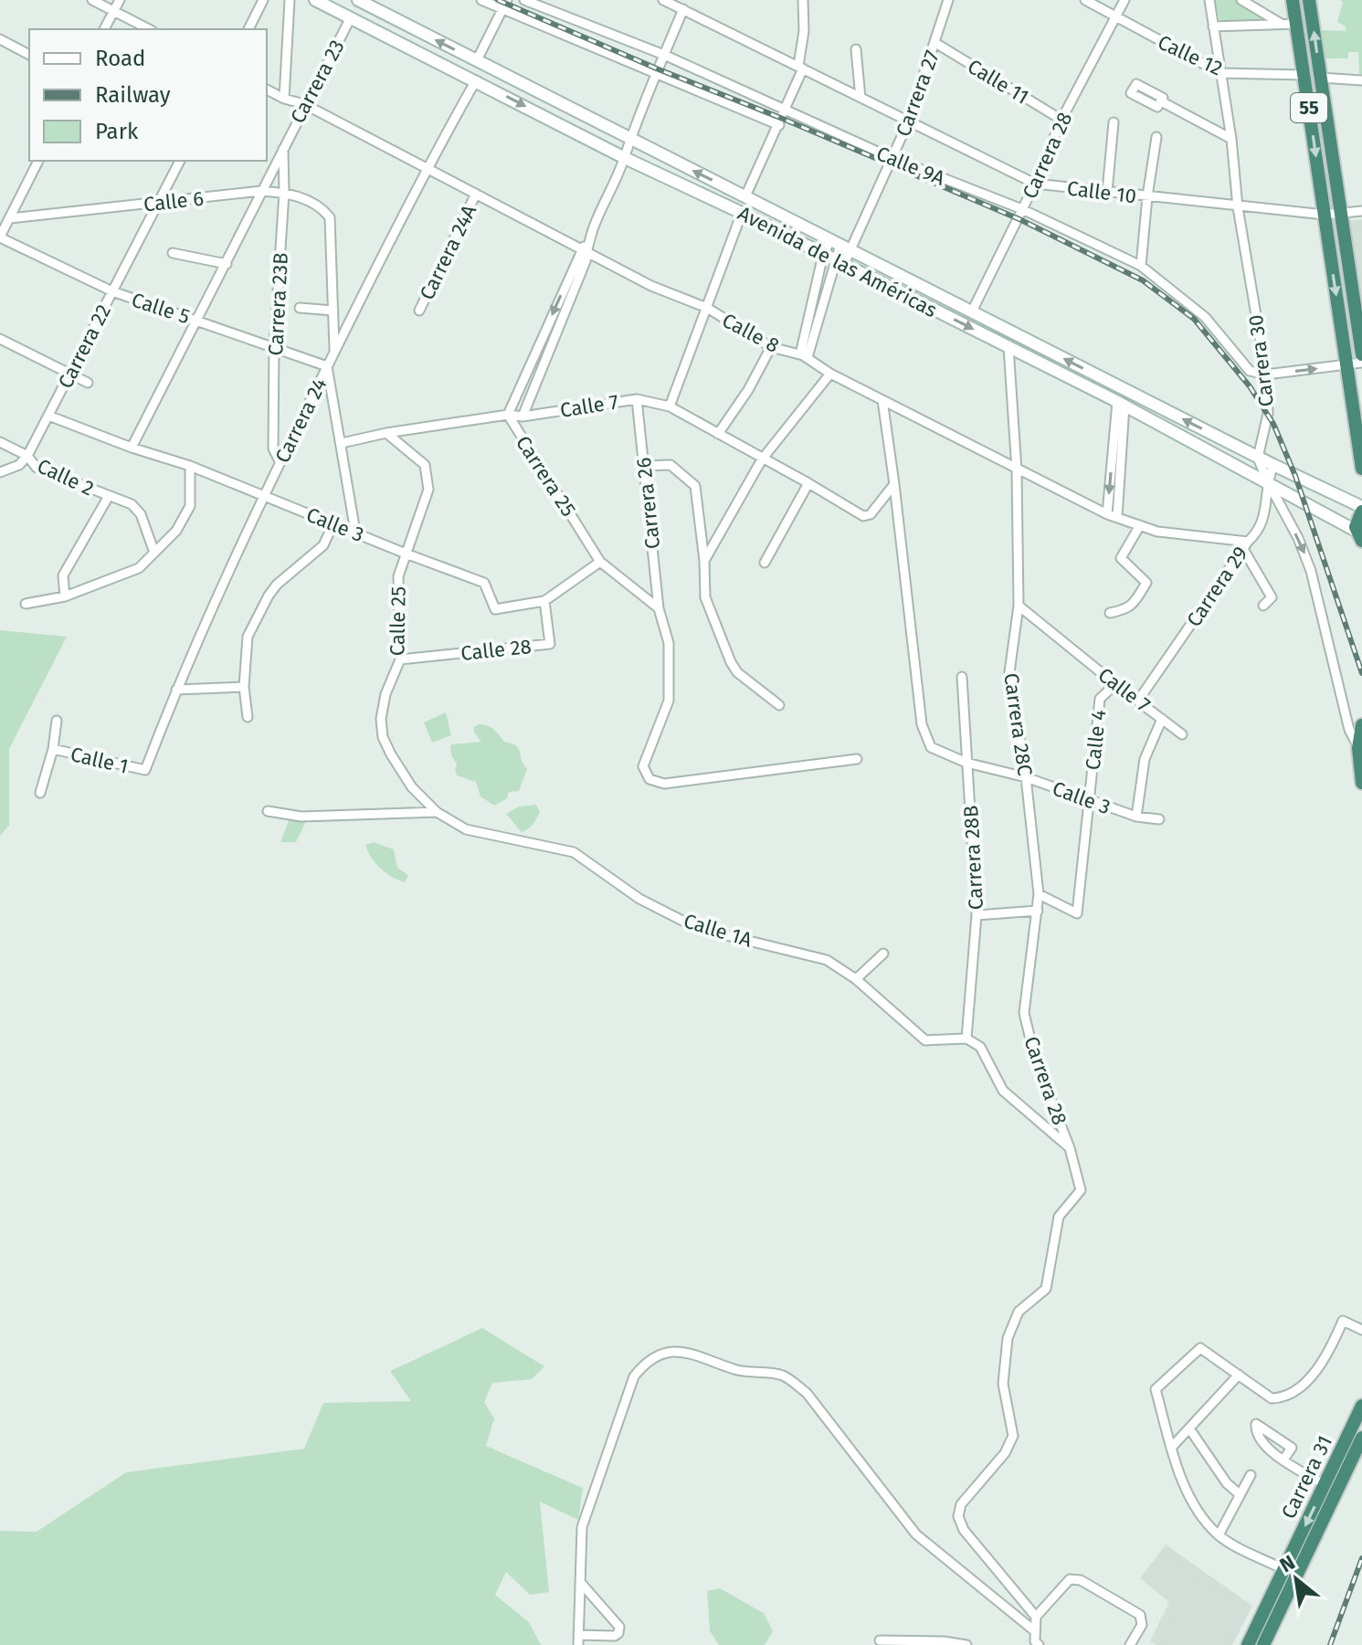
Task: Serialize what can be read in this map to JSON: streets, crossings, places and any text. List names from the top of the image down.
{
  "streets": {
    "highway": ["55", "Carrera 31"],
    "main road": ["Avenida de las Américas"],
    "street": [
      "Calle 12",
      "Carrera 23",
      "Calle 11",
      "Carrera 27",
      "Carrera 28",
      "Calle 9A",
      "Calle 10",
      "Calle 6",
      "Carrera 24A",
      "Carrera 23B",
      "Calle 5",
      "Calle 8",
      "Carrera 22",
      "Carrera 30",
      "Calle 7",
      "Carrera 24",
      "Carrera 25",
      "Calle 2",
      "Carrera 26",
      "Calle 3",
      "Carrera 29",
      "Calle 25",
      "Calle 28",
      "Carrera 28C",
      "Calle 4",
      "Calle 1",
      "Carrera 28B",
      "Calle 1A"
    ]
  },
  "crossings": [
    ["Calle 12", "55"],
    ["Calle 12", "Carrera 28"],
    ["Calle 12", "Carrera 30"],
    ["Carrera 23", "Calle 6"],
    ["Carrera 23", "Avenida de las Américas"],
    ["Carrera 23", "Carrera 23B"],
    ["Carrera 23", "Calle 5"],
    ["Carrera 23", "Calle 8"],
    ["Carrera 23", "Calle 3"],
    ["Calle 11", "Carrera 27"],
    ["Calle 11", "Carrera 28"],
    ["Carrera 27", "Calle 9A"],
    ["Carrera 27", "Calle 10"],
    ["Carrera 27", "Avenida de las Américas"],
    ["Carrera 27", "Calle 8"],
    ["55", "Calle 10"],
    ["Carrera 28", "Calle 9A"],
    ["Carrera 28", "Calle 10"],
    ["Carrera 28", "Avenida de las Américas"],
    ["Carrera 28", "Carrera 28C"],
    ["Calle 9A", "Carrera 30"],
    ["Calle 9A", "Carrera 25"],
    ["Calle 10", "Carrera 30"],
    ["Calle 10", "Carrera 25"],
    ["Calle 6", "Carrera 23B"],
    ["Calle 6", "Carrera 22"],
    ["Carrera 24A", "Calle 8"],
    ["Avenida de las Américas", "Carrera 30"],
    ["Avenida de las Américas", "Carrera 24"],
    ["Avenida de las Américas", "Carrera 25"],
    ["Avenida de las Américas", "Carrera 29"],
    ["Avenida de las Américas", "Carrera 28C"],
    ["Carrera 23B", "Calle 5"],
    ["Carrera 23B", "Carrera 24"],
    ["Calle 5", "Carrera 22"],
    ["Calle 5", "Carrera 24"],
    ["Calle 8", "Carrera 24"],
    ["Calle 8", "Carrera 25"],
    ["Calle 8", "Carrera 29"],
    ["Calle 8", "Carrera 28C"],
    ["Carrera 22", "Calle 2"],
    ["Carrera 22", "Calle 3"],
    ["Calle 7", "Carrera 25"],
    ["Calle 7", "Carrera 26"],
    ["Calle 7", "Calle 3"],
    ["Calle 7", "Carrera 29"],
    ["Calle 7", "Calle 25"],
    ["Calle 7", "Carrera 28C"],
    ["Calle 7", "Calle 4"],
    ["Carrera 24", "Calle 3"],
    ["Carrera 24", "Calle 1"],
    ["Carrera 25", "Carrera 26"],
    ["Carrera 25", "Calle 3"],
    ["Calle 3", "Calle 25"],
    ["Calle 3", "Calle 28"],
    ["Calle 3", "Carrera 28C"],
    ["Calle 3", "Calle 4"],
    ["Calle 3", "Carrera 28B"],
    ["Calle 25", "Calle 28"],
    ["Calle 25", "Calle 1A"],
    ["Carrera 28B", "Calle 1A"]
  ],
  "legend": ["Road", "Railway", "Park"],
  "north": "top left"
}
